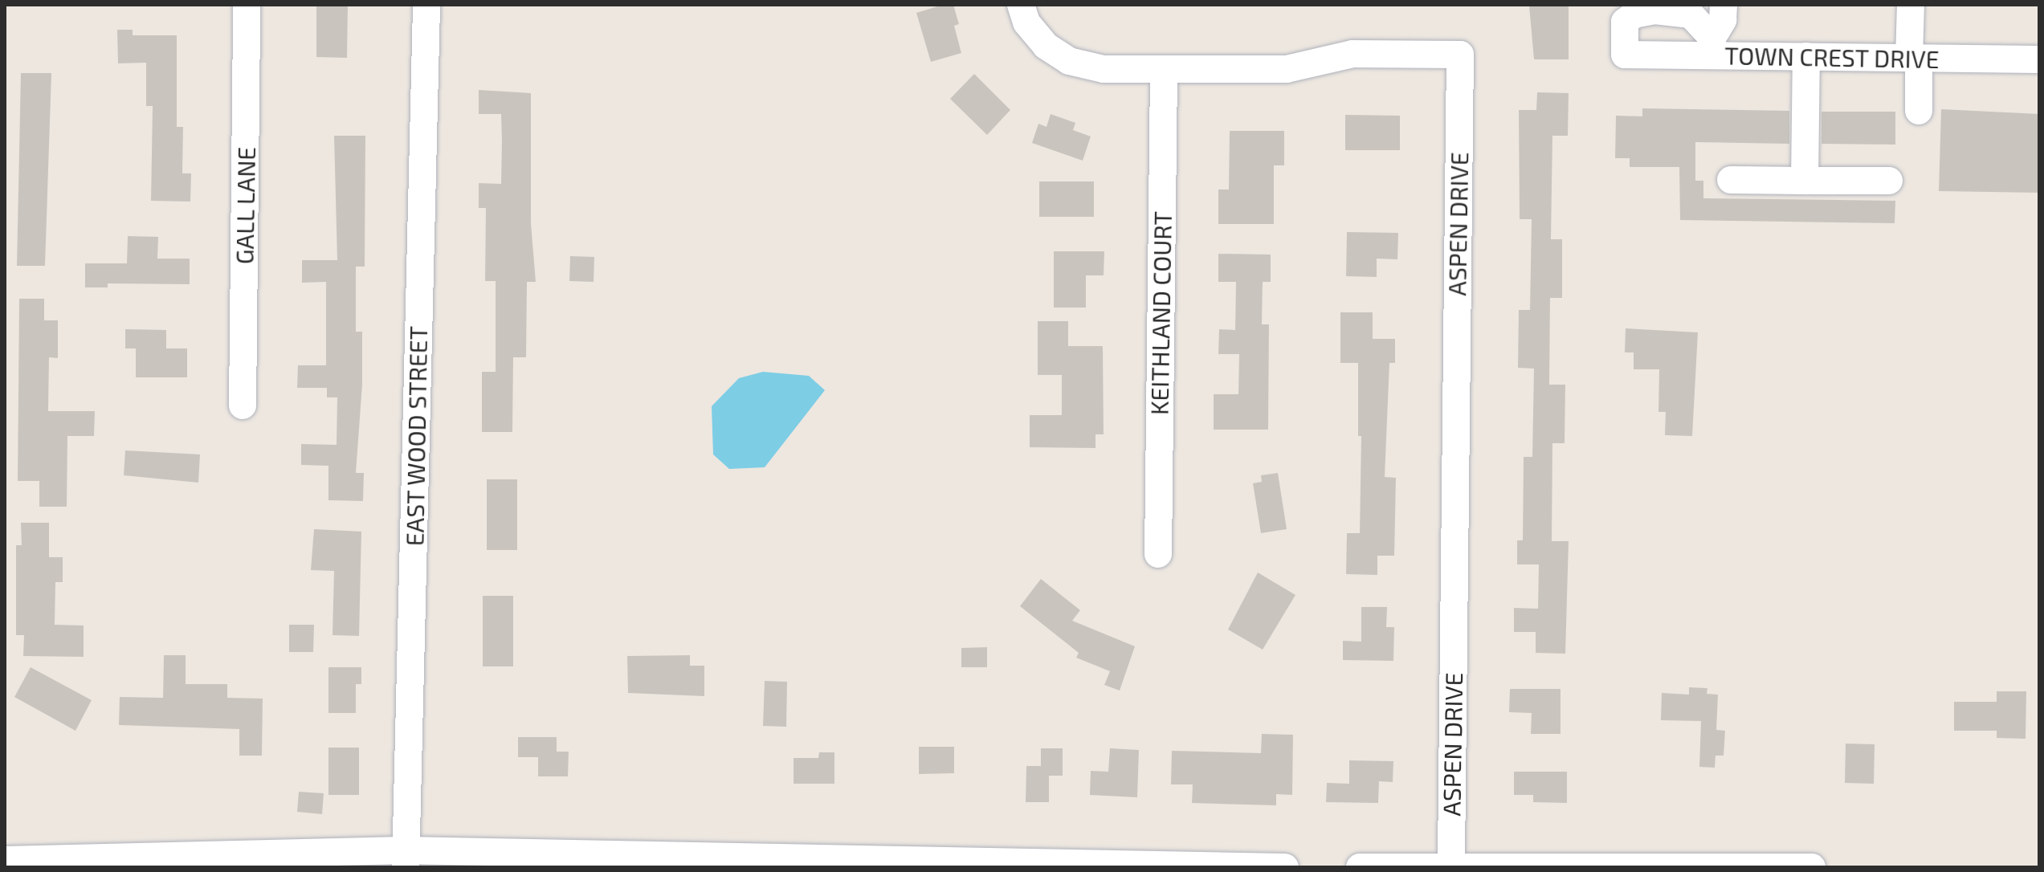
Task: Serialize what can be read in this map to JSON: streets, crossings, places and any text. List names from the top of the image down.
{
  "streets": {
    "street": [
      "TOWN CREST DRIVE",
      "GALL LANE",
      "ASPEN DRIVE",
      "KEITHLAND COURT",
      "EAST WOOD STREET"
    ]
  },
  "crossings": [
    ["ASPEN DRIVE", "KEITHLAND COURT"]
  ]
}
